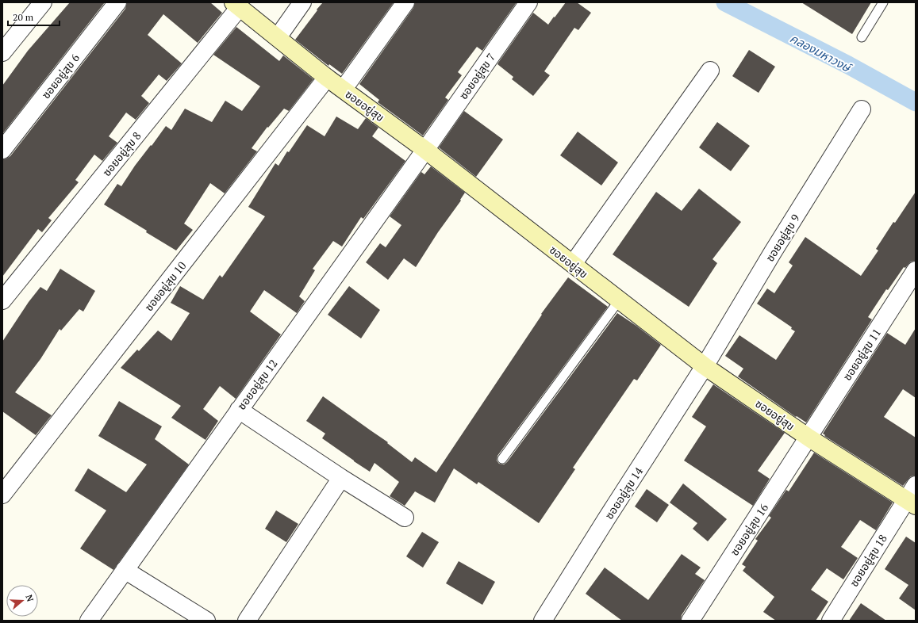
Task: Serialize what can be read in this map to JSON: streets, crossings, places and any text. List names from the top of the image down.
{
  "streets": {
    "street": [
      "ซอยอยู่สุข 6",
      "ซอยอยู่สุข 7",
      "ซอยอยู่สุข",
      "ซอยอยู่สุข 8",
      "ซอยอยู่สุข 9",
      "ซอยอยู่สุข 10",
      "ซอยอยู่สุข 11",
      "ซอยอยู่สุข 12",
      "ซอยอยู่สุข 14",
      "ซอยอยู่สุข 16",
      "ซอยอยู่สุข 18"
    ]
  },
  "crossings": [
    ["ซอยอยู่สุข 7", "ซอยอยู่สุข"],
    ["ซอยอยู่สุข 7", "ซอยอยู่สุข 12"],
    ["ซอยอยู่สุข", "ซอยอยู่สุข 8"],
    ["ซอยอยู่สุข", "ซอยอยู่สุข 9"],
    ["ซอยอยู่สุข", "ซอยอยู่สุข 10"],
    ["ซอยอยู่สุข", "ซอยอยู่สุข 11"],
    ["ซอยอยู่สุข", "ซอยอยู่สุข 12"],
    ["ซอยอยู่สุข", "ซอยอยู่สุข 14"],
    ["ซอยอยู่สุข", "ซอยอยู่สุข 16"],
    ["ซอยอยู่สุข", "ซอยอยู่สุข 18"],
    ["ซอยอยู่สุข 9", "ซอยอยู่สุข 14"],
    ["ซอยอยู่สุข 11", "ซอยอยู่สุข 16"]
  ],
  "water": ["คลองมหาวงษ์"],
  "scale_bar": "20 m",
  "north": "right"
}
